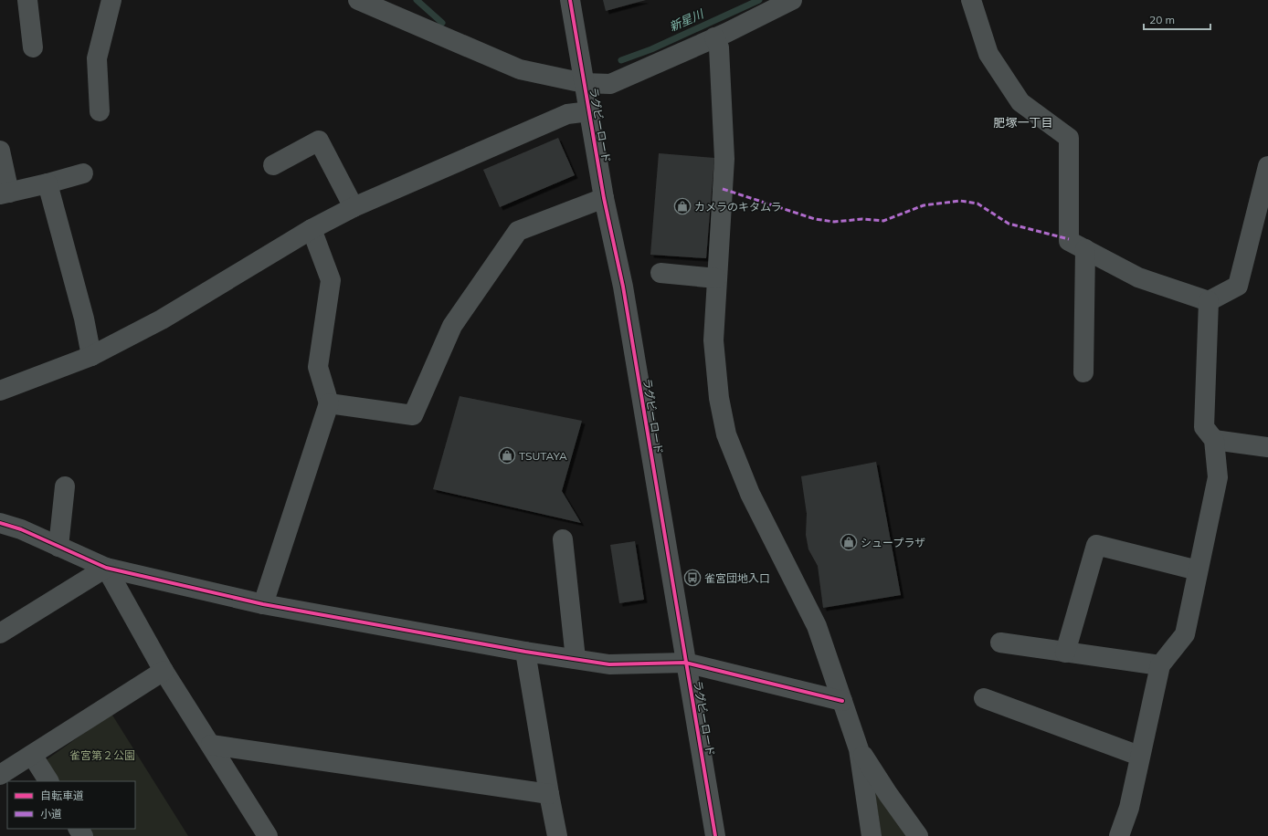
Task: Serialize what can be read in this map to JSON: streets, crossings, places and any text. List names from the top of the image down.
{
  "streets": {
    "street": ["ラグビーロード"]
  },
  "districts": ["肥塚一丁目"],
  "water": ["新星川"],
  "parks": ["雀宮第２公園"],
  "places": {
    "shop": ["カメラのキタムラ", "TSUTAYA", "シュープラザ"],
    "bus stop": ["雀宮団地入口"]
  },
  "legend": ["自転車道", "小道"],
  "scale_bar": "20 m"
}
